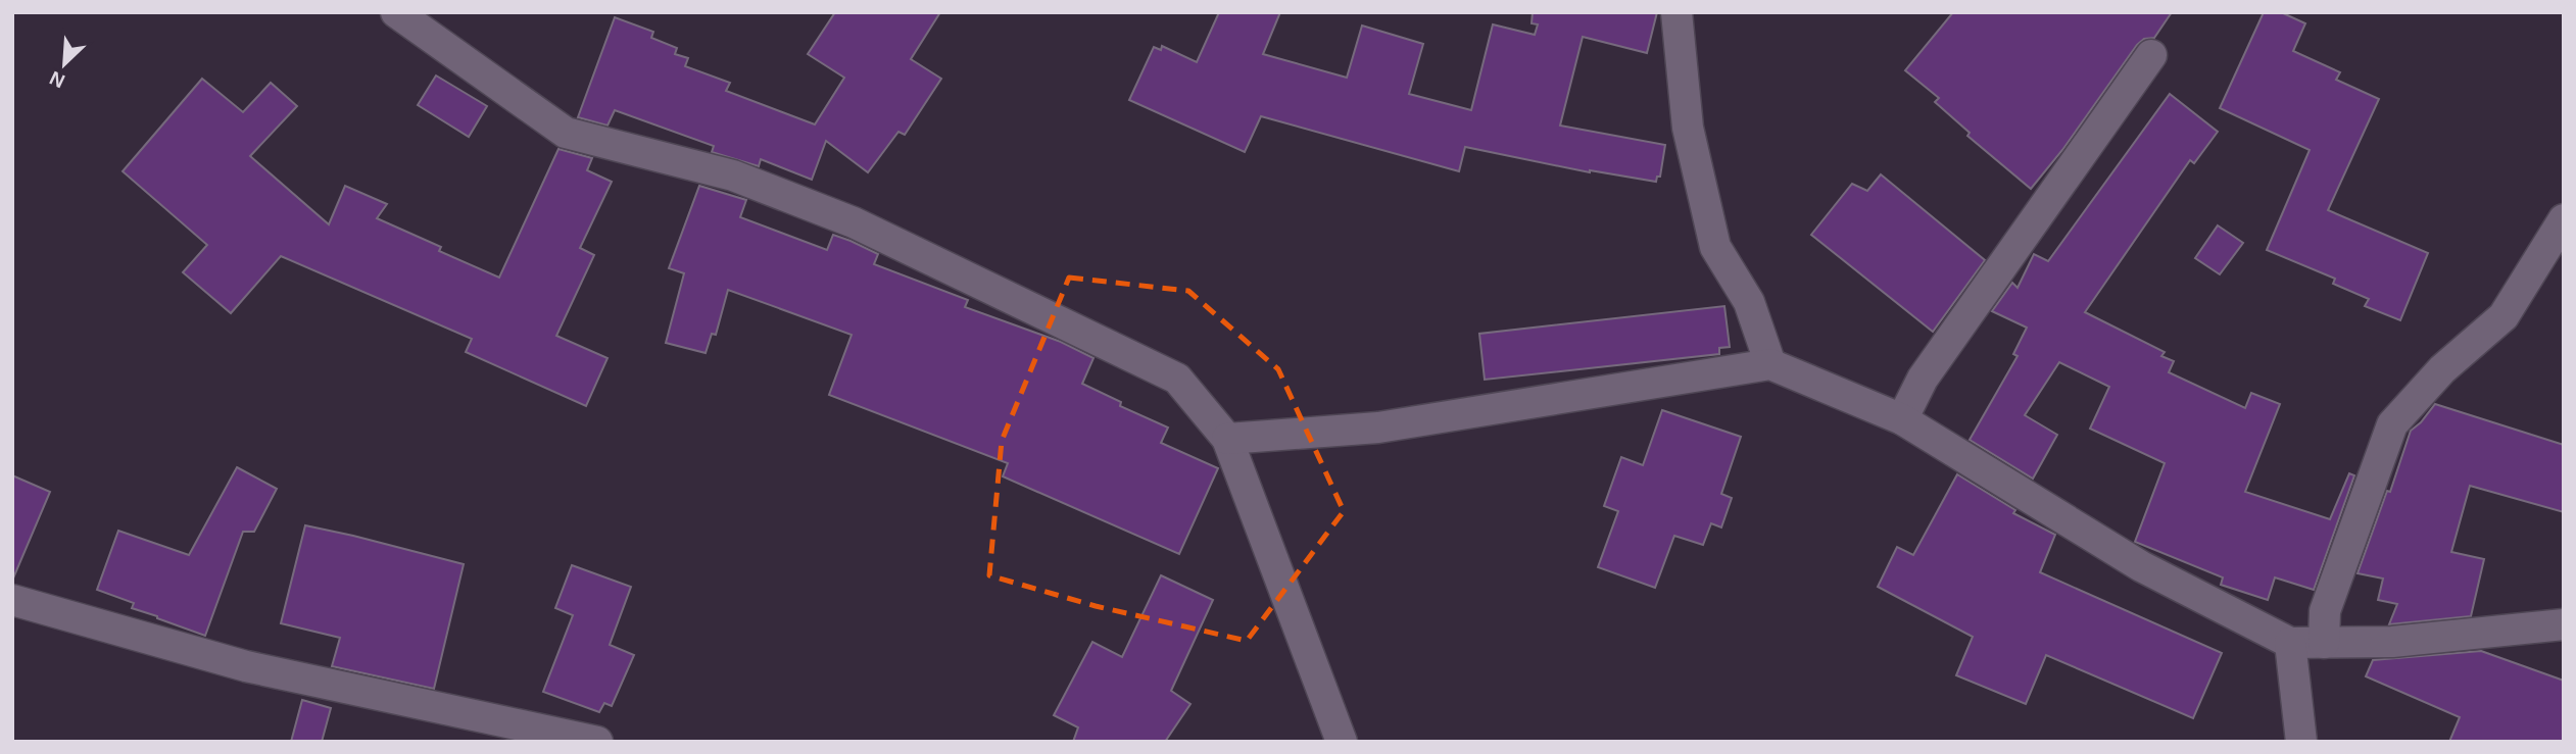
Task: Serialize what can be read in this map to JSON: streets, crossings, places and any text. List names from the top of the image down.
{
  "north": "bottom left"
}
